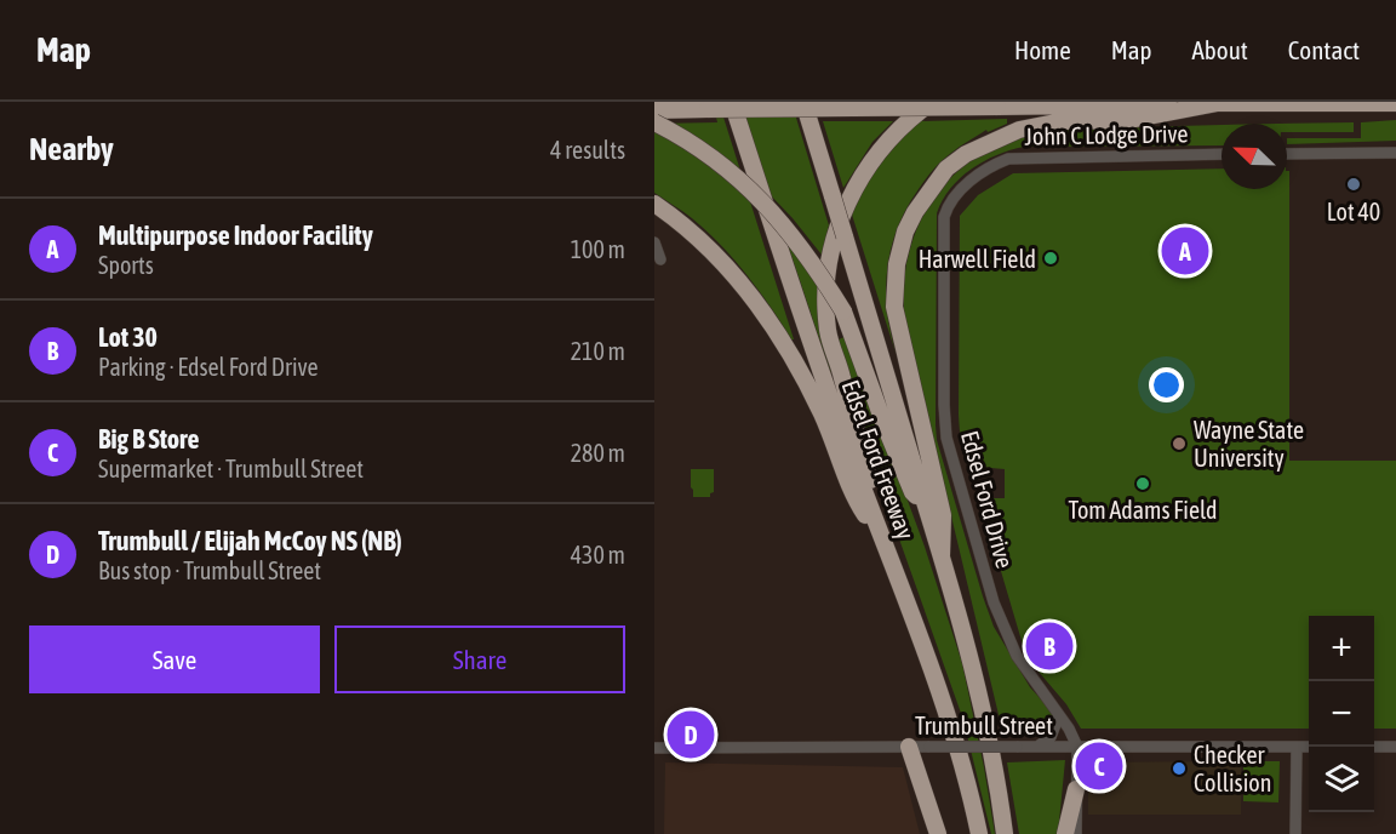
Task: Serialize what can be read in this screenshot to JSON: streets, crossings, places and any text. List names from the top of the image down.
{
  "streets": {
    "highway": ["Edsel Ford Freeway"],
    "street": ["John C Lodge Drive", "Edsel Ford Drive", "Trumbull Street"]
  },
  "crossings": [
    ["John C Lodge Drive", "Edsel Ford Drive"],
    ["Edsel Ford Drive", "Trumbull Street"]
  ],
  "places": [
    "Lot 40",
    "Harwell Field",
    "Wayne State University",
    "Tom Adams Field",
    "Checker Collision"
  ],
  "north": "top left",
  "page": {
    "header": "Map",
    "nav": [
      "Home",
      "Map",
      "About",
      "Contact"
    ],
    "heading": ["Nearby", "4 results"],
    "list": [
      {
        "mark": "A",
        "name": "Multipurpose Indoor Facility",
        "note": "Sports",
        "value": "100 m"
      },
      {
        "mark": "B",
        "name": "Lot 30",
        "note": "Parking · Edsel Ford Drive",
        "value": "210 m"
      },
      {
        "mark": "C",
        "name": "Big B Store",
        "note": "Supermarket · Trumbull Street",
        "value": "280 m"
      },
      {
        "mark": "D",
        "name": "Trumbull / Elijah McCoy NS (NB)",
        "note": "Bus stop · Trumbull Street",
        "value": "430 m"
      }
    ],
    "pins": [
      "A",
      "B",
      "D",
      "C"
    ],
    "buttons": ["Save", "Share"],
    "map_buttons": ["+", "−"]
  }
}
